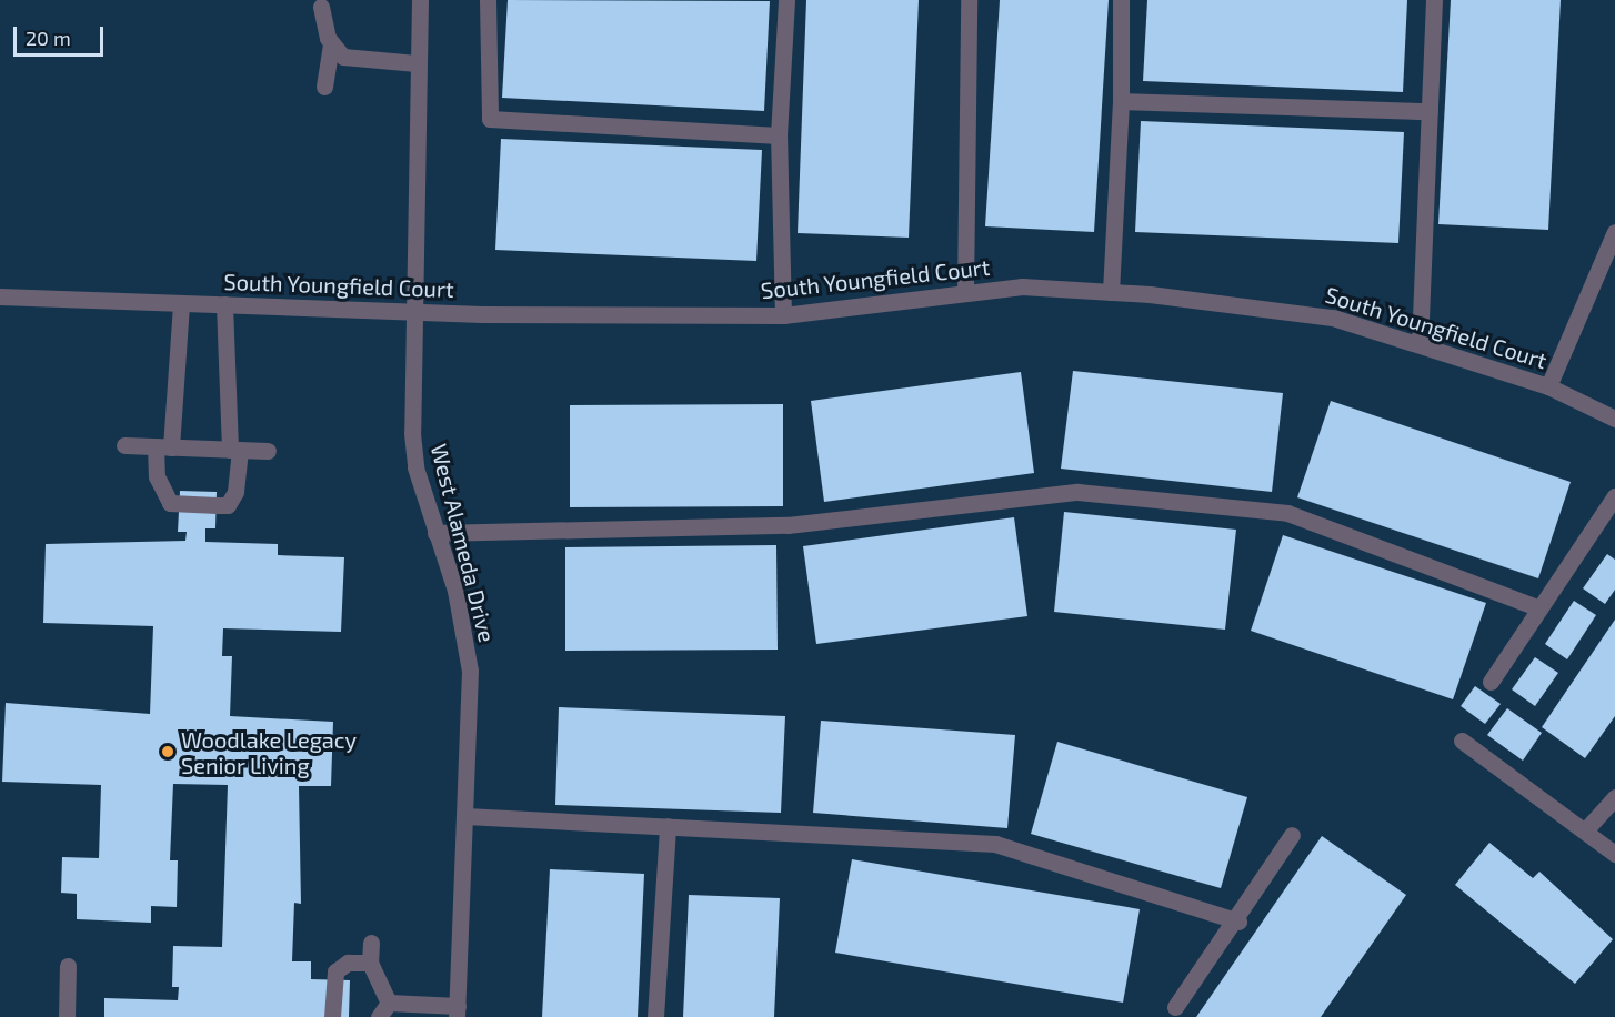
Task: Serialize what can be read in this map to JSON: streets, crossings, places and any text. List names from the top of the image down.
{
  "streets": {
    "street": ["South Youngfield Court", "West Alameda Drive"]
  },
  "crossings": [
    ["South Youngfield Court", "West Alameda Drive"]
  ],
  "places": ["Woodlake Legacy Senior Living"],
  "scale_bar": "20 m"
}
